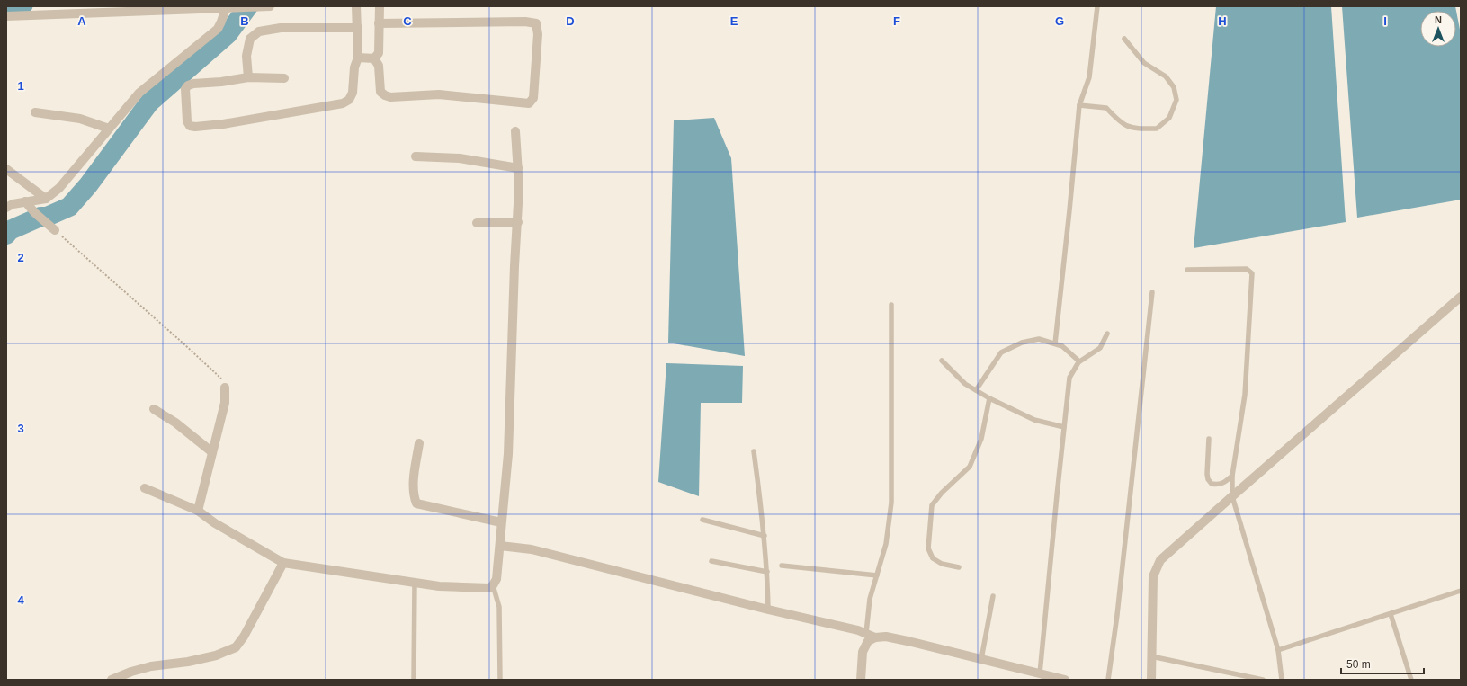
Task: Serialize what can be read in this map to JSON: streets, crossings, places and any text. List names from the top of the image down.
{
  "scale_bar": "50 m",
  "north": "top",
  "grid": {
    "columns": [
      "A",
      "B",
      "C",
      "D",
      "E",
      "F",
      "G",
      "H",
      "I"
    ],
    "rows": [
      "1",
      "2",
      "3",
      "4"
    ]
  }
}
